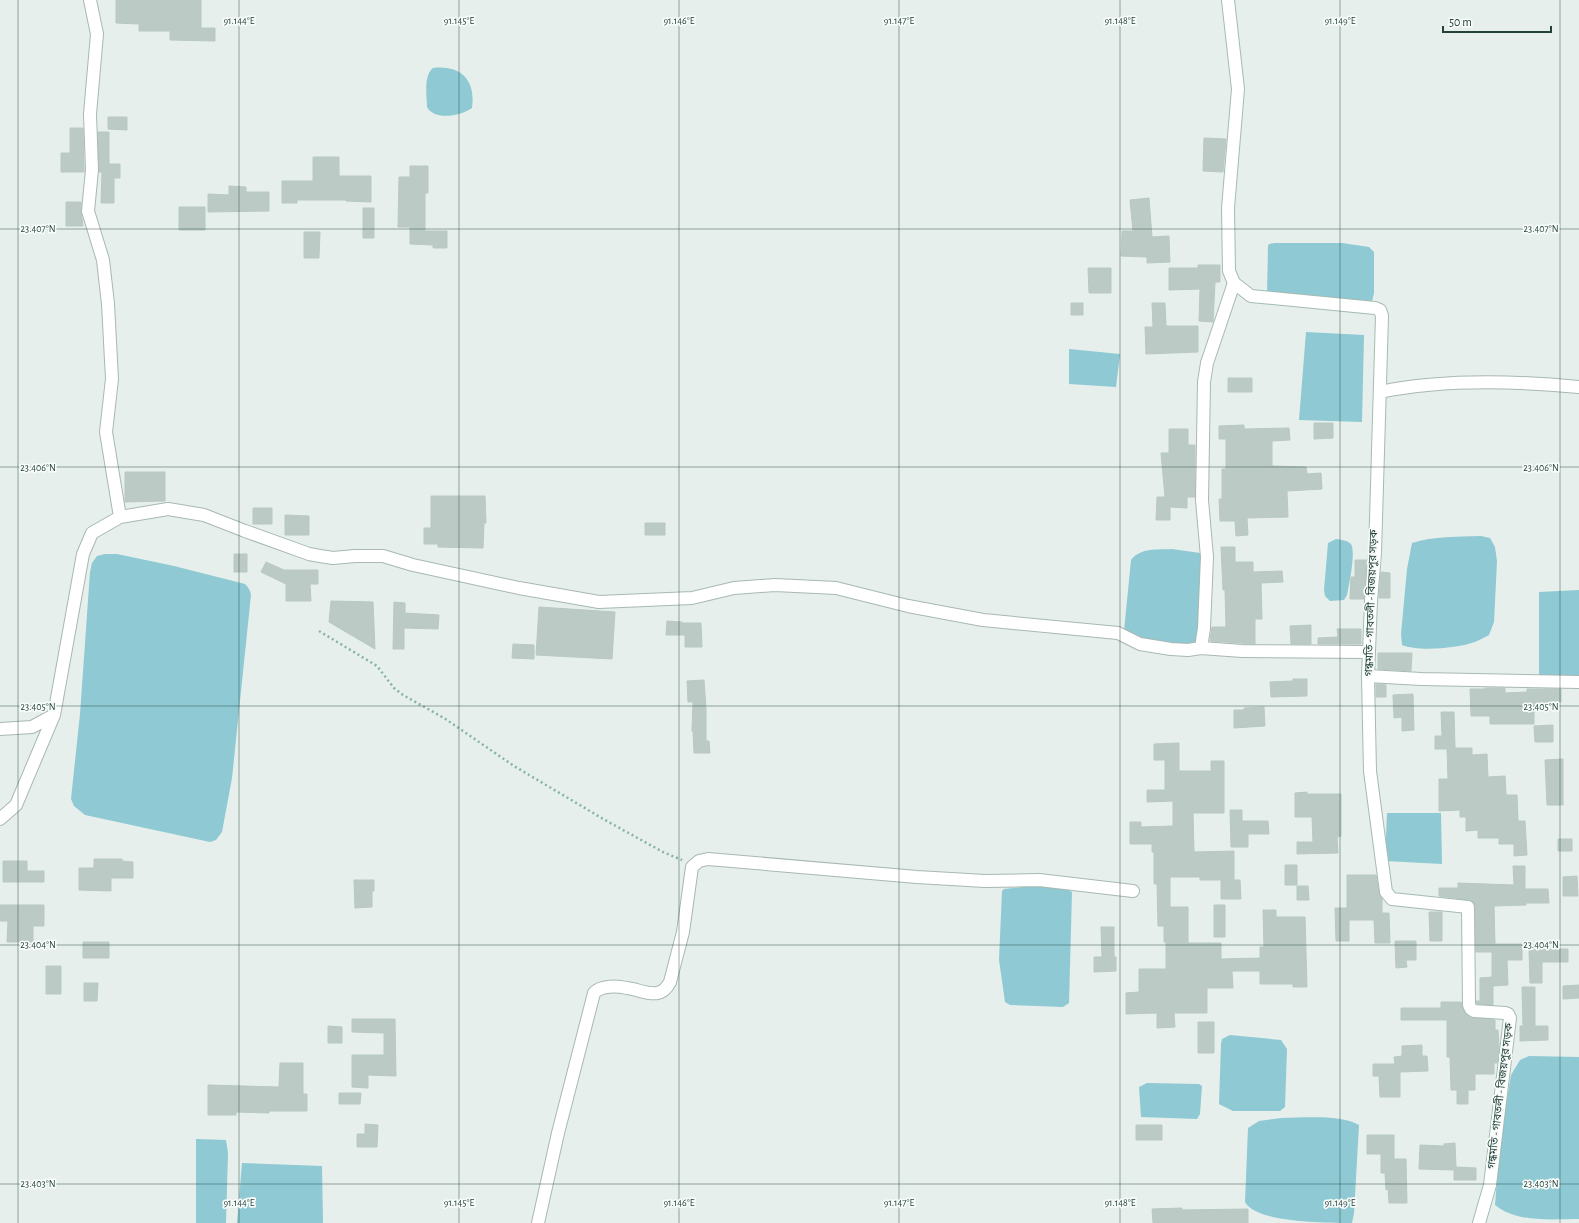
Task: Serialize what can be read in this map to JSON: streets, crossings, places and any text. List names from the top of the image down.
{
  "streets": {
    "street": ["গন্ধমতি - গাবতলী - বিজয়পুর সড়ক"]
  },
  "scale_bar": "50 m",
  "coordinates": [
    "91.144°E",
    "91.145°E",
    "91.146°E",
    "91.147°E",
    "91.148°E",
    "91.149°E",
    "23.407°N",
    "23.406°N",
    "23.405°N",
    "23.404°N",
    "23.403°N"
  ]
}
